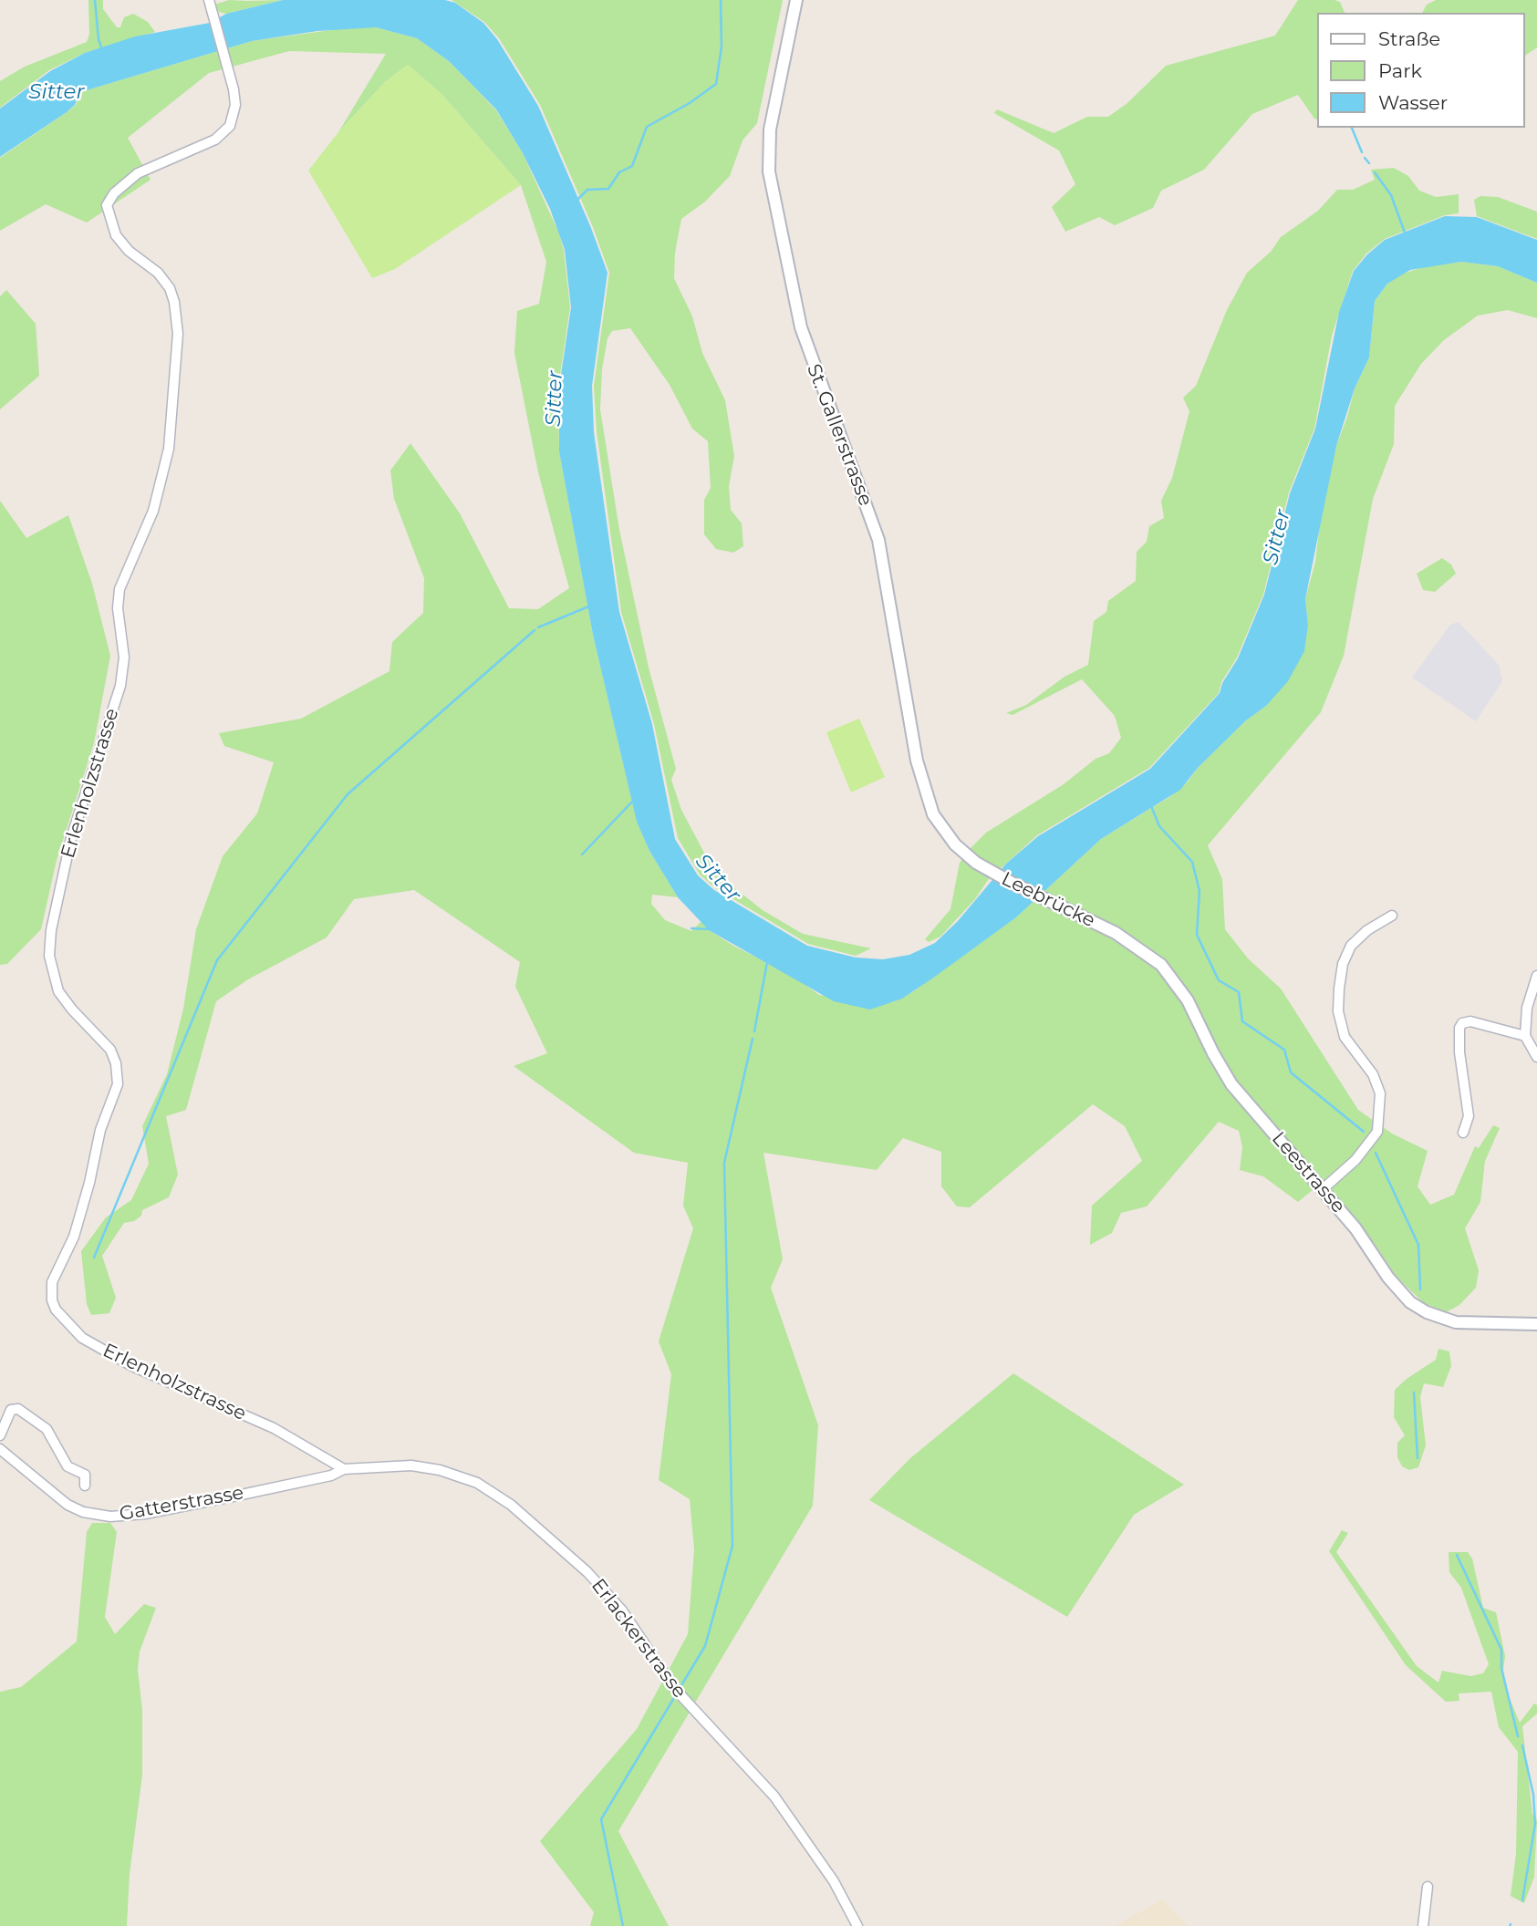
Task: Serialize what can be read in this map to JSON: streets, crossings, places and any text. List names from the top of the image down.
{
  "streets": {
    "street": [
      "St. Gallerstrasse",
      "Erlenholzstrasse",
      "Leebrücke",
      "Leestrasse",
      "Gatterstrasse",
      "Erlackerstrasse"
    ]
  },
  "crossings": [
    ["St. Gallerstrasse", "Leebrücke"],
    ["Erlenholzstrasse", "Gatterstrasse"],
    ["Erlenholzstrasse", "Erlackerstrasse"],
    ["Leebrücke", "Leestrasse"],
    ["Gatterstrasse", "Erlackerstrasse"]
  ],
  "water": ["Sitter"],
  "legend": ["Straße", "Park", "Wasser"]
}
